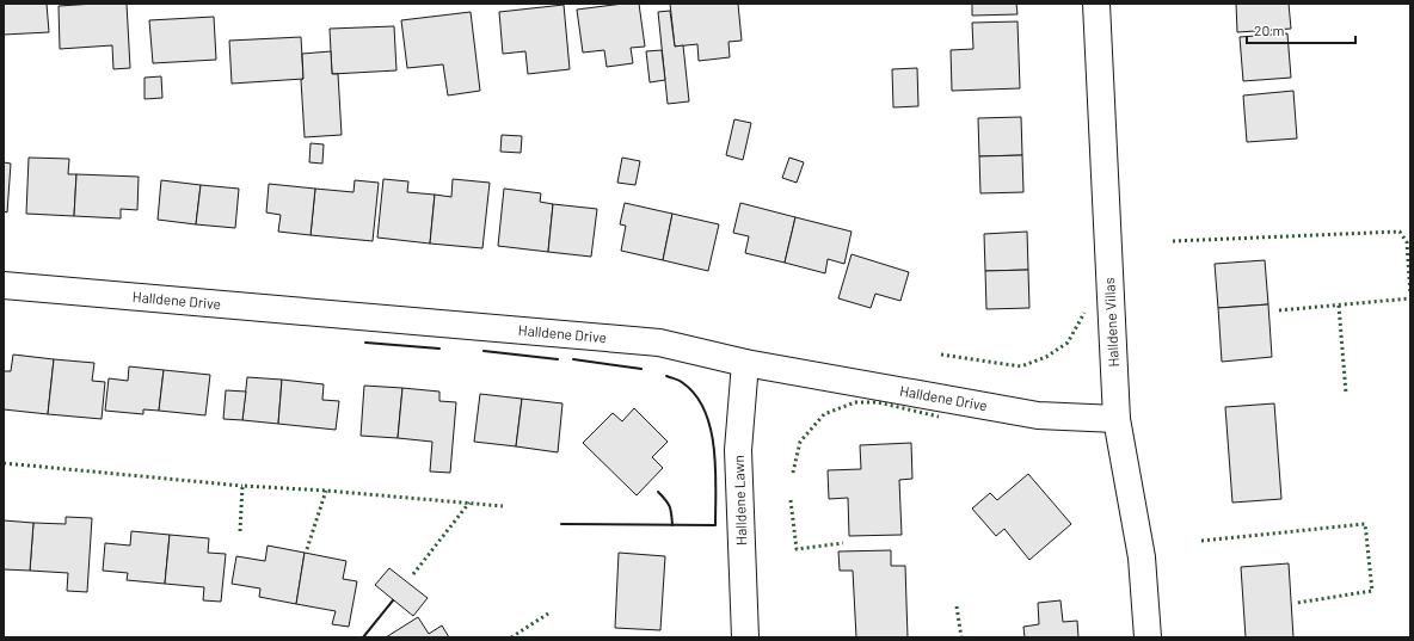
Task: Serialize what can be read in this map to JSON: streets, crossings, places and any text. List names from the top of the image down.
{
  "streets": {
    "street": ["Halldene Drive", "Halldene Villas", "Halldene Lawn"]
  },
  "crossings": [
    ["Halldene Drive", "Halldene Villas"],
    ["Halldene Drive", "Halldene Lawn"]
  ],
  "scale_bar": "20 m"
}
